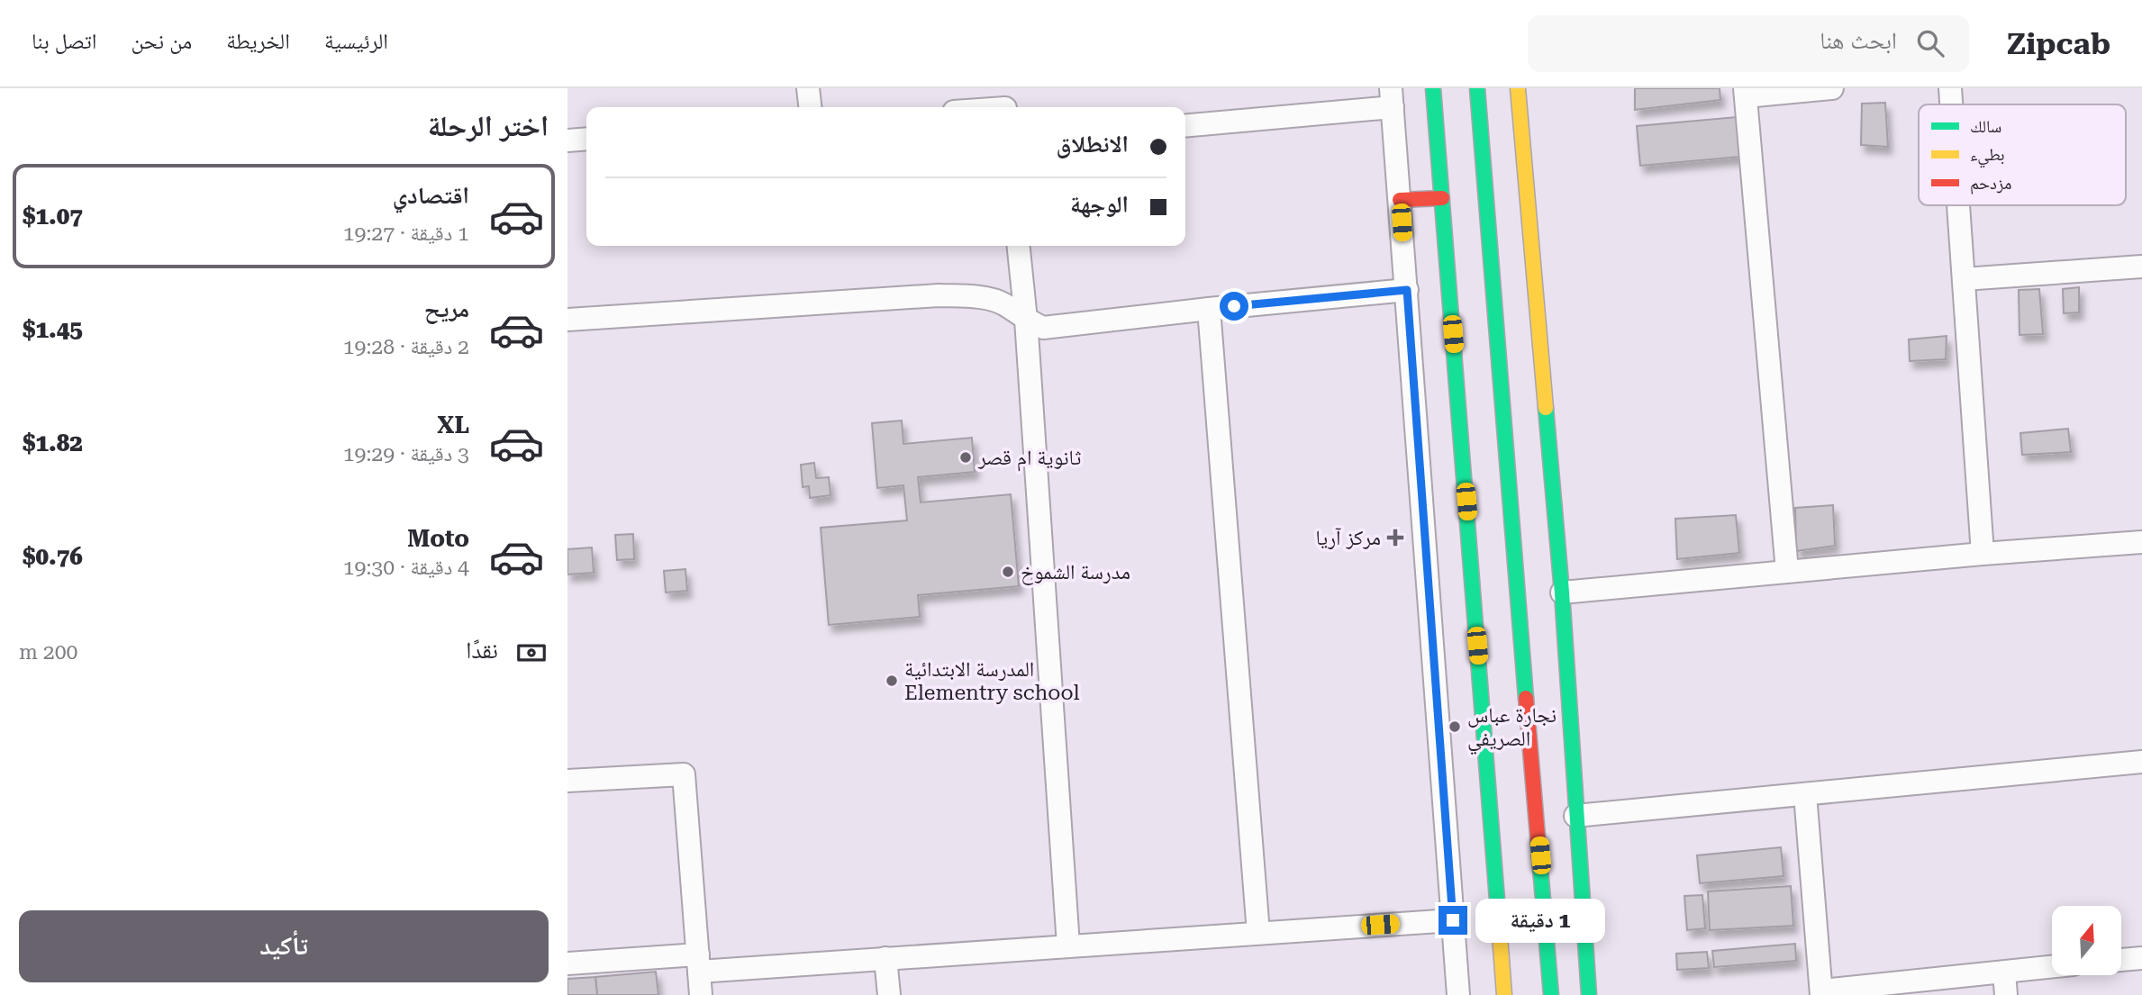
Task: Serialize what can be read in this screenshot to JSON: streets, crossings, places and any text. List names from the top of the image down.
{
  "places": {
    "other": [
      "ثانوية ام قصر",
      "مدرسة الشموخ",
      "المدرسة الابتدائية Elementry school",
      "نجارة عباس الصريفي"
    ],
    "health": ["مركز آريا"]
  },
  "legend": ["سالك", "بطيء", "مزدحم"],
  "north": "top",
  "page": {
    "header": "Zipcab",
    "search": "ابحث هنا",
    "nav": [
      "الرئيسية",
      "الخريطة",
      "من نحن",
      "اتصل بنا"
    ],
    "heading": "اختر الرحلة",
    "banner": ["الانطلاق", "الوجهة"],
    "list": [
      {
        "name": "اقتصادي",
        "note": "1 دقيقة · 19:27",
        "value": "$1.07"
      },
      {
        "name": "مريح",
        "note": "2 دقيقة · 19:28",
        "value": "$1.45"
      },
      {
        "name": "XL",
        "note": "3 دقيقة · 19:29",
        "value": "$1.82"
      },
      {
        "name": "Moto",
        "note": "4 دقيقة · 19:30",
        "value": "$0.76"
      }
    ],
    "pay": ["نقدًا", "200 m"],
    "buttons": "تأكيد",
    "bubble": "1 دقيقة"
  }
}
